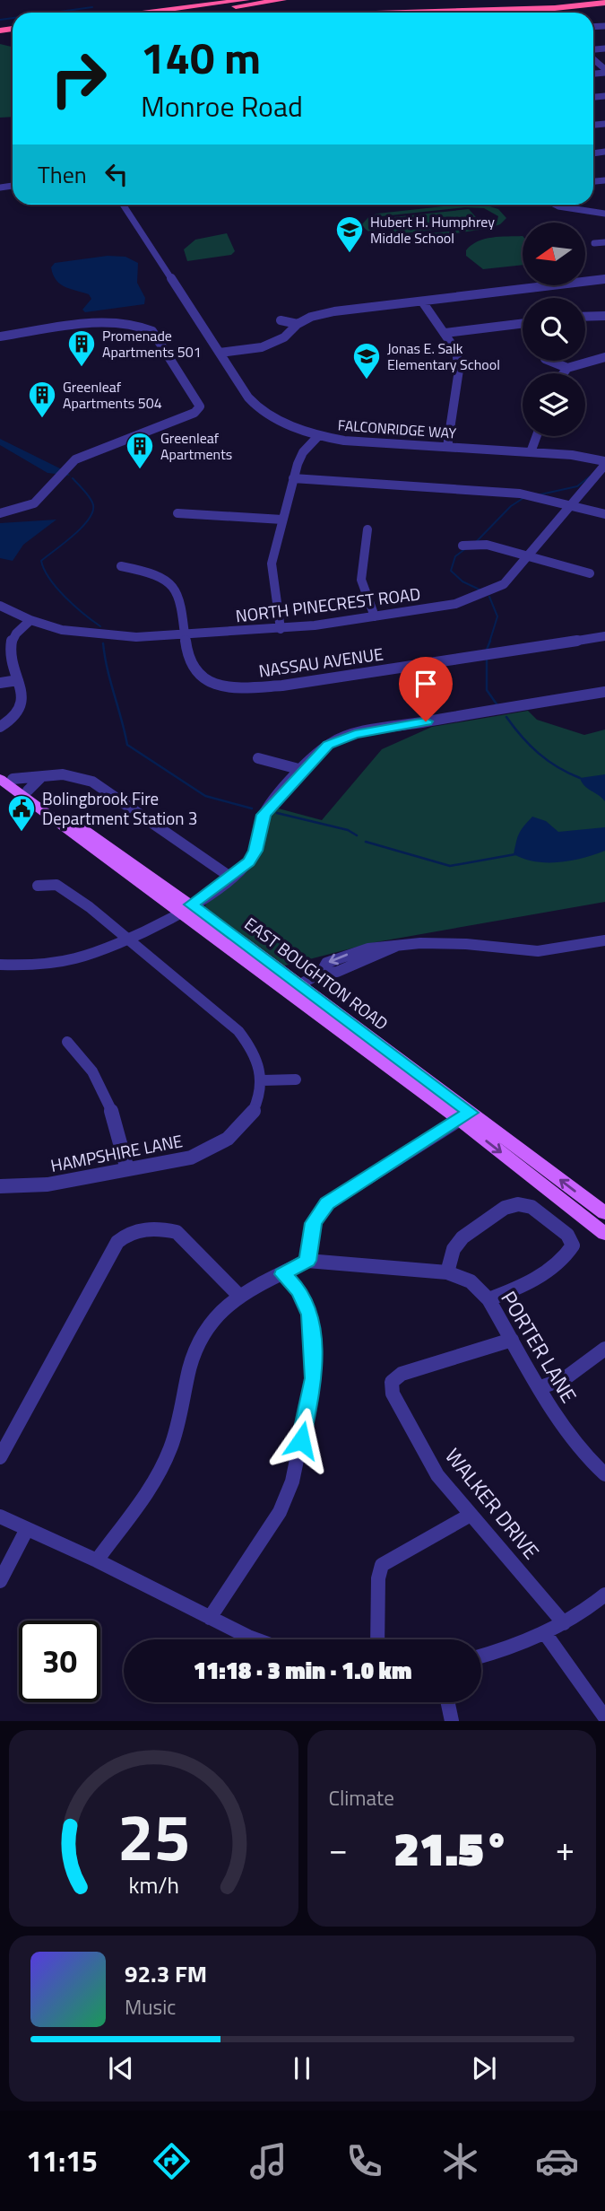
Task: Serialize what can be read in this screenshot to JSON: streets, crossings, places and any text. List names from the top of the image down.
{
  "streets": {
    "main road": ["EAST BOUGHTON ROAD"],
    "street": [
      "FALCONRIDGE WAY",
      "NORTH PINECREST ROAD",
      "NASSAU AVENUE",
      "HAMPSHIRE LANE",
      "PORTER LANE",
      "WALKER DRIVE"
    ]
  },
  "crossings": [
    ["FALCONRIDGE WAY", "NORTH PINECREST ROAD"],
    ["NORTH PINECREST ROAD", "NASSAU AVENUE"],
    ["PORTER LANE", "WALKER DRIVE"]
  ],
  "places": {
    "school or university": ["Hubert H. Humphrey Middle School", "Jonas E. Salk Elementary School"],
    "building": ["Promenade Apartments 501", "Greenleaf Apartments 504", "Greenleaf Apartments"],
    "public building": ["Bolingbrook Fire Department Station 3"]
  },
  "north": "left",
  "page": {
    "turn": ["140 m", "Monroe Road"],
    "then": "Then",
    "limit": "30",
    "trip": "11:18 · 3 min · 1.0 km",
    "tile": "Climate",
    "heat": ["−", "21.5°", "+"],
    "song": ["92.3 FM", "Music"],
    "tabs": "11:15",
    "gauge": ["25", "km/h"]
  }
}
